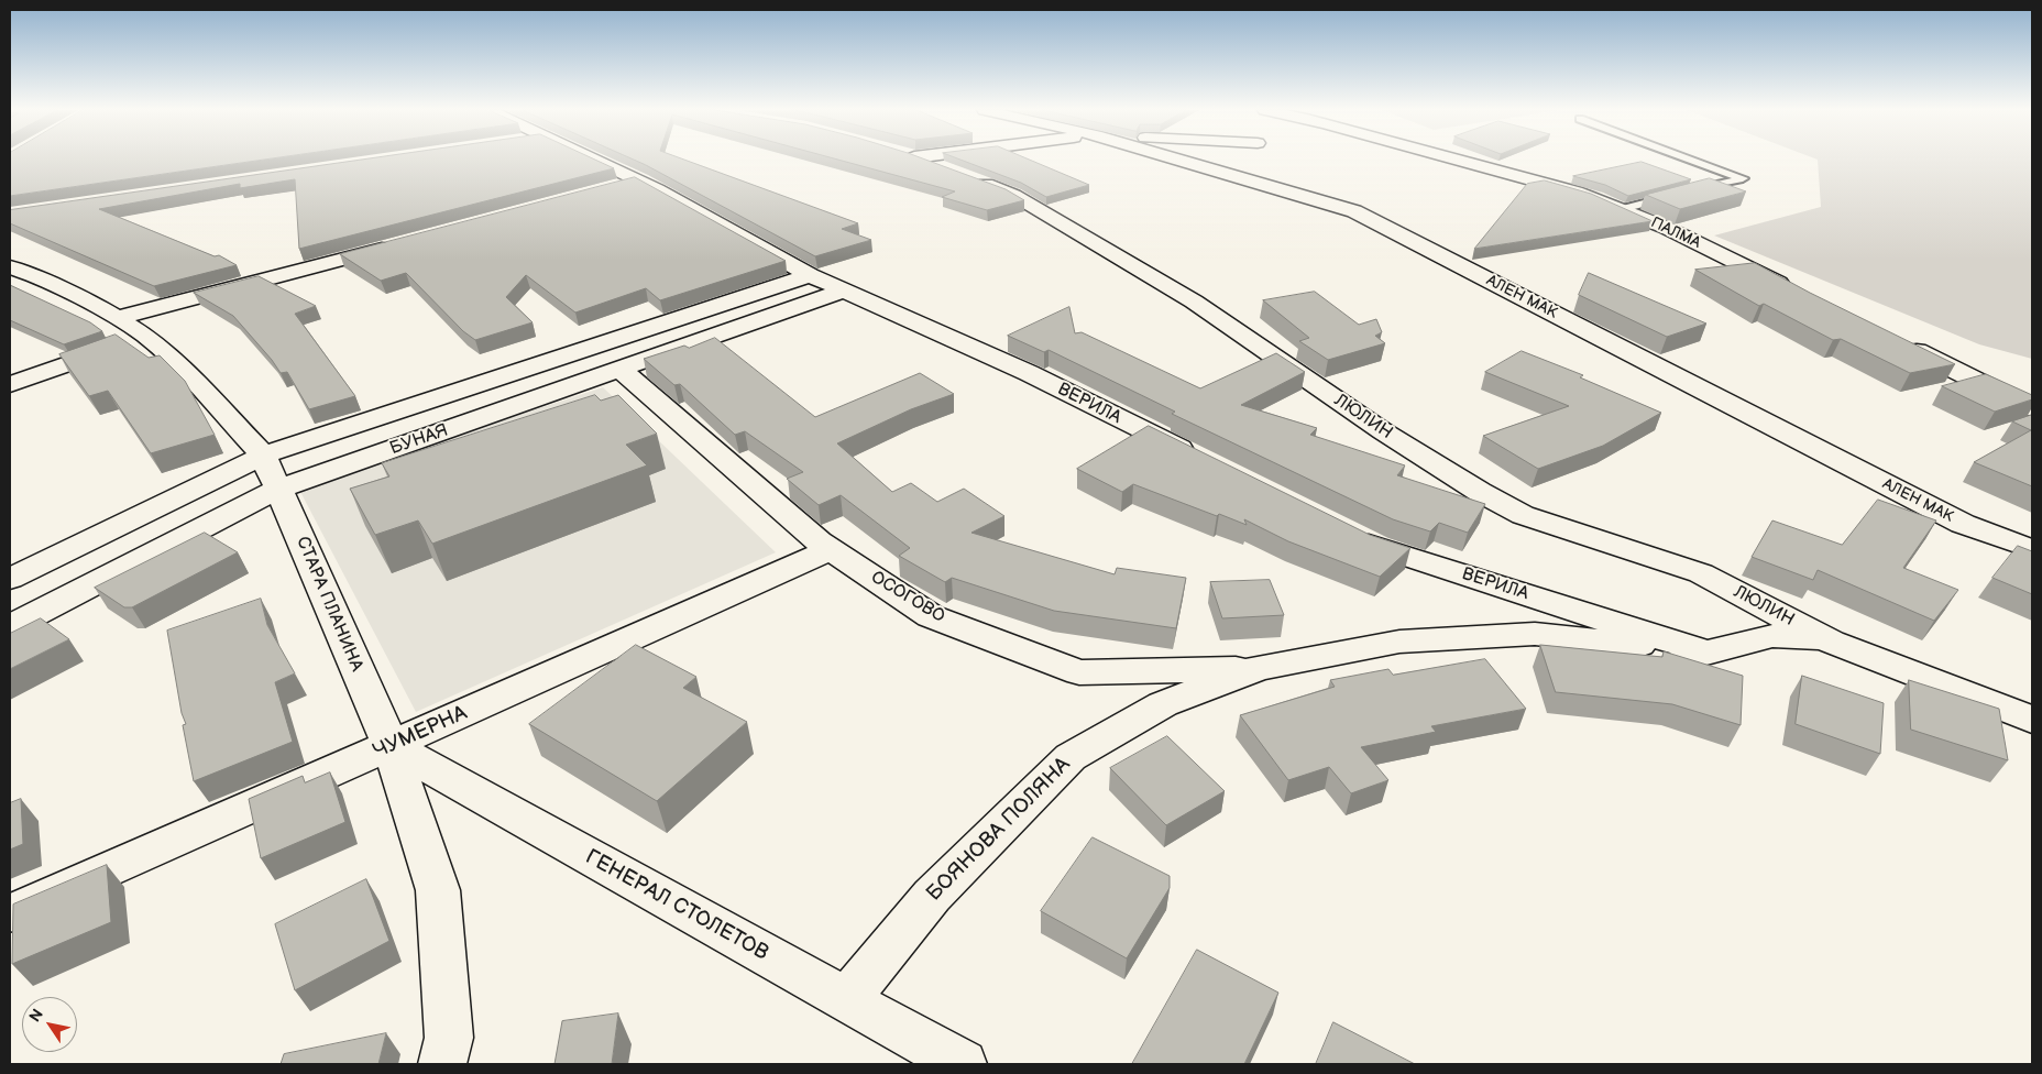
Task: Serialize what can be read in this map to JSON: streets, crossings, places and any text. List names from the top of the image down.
{
  "streets": {
    "street": [
      "ПАЛМА",
      "АЛЕН МАК",
      "ВЕРИЛА",
      "ЛЮЛИН",
      "БУНАЯ",
      "ОСОГОВО",
      "СТАРА ПЛАНИНА",
      "ЧУМЕРНА",
      "БОЯНОВА ПОЛЯНА",
      "ГЕНЕРАЛ СТОЛЕТОВ"
    ]
  },
  "crossings": [
    ["ВЕРИЛА", "БУНАЯ"],
    ["ВЕРИЛА", "БОЯНОВА ПОЛЯНА"],
    ["ЛЮЛИН", "БОЯНОВА ПОЛЯНА"],
    ["БУНАЯ", "ОСОГОВО"],
    ["БУНАЯ", "СТАРА ПЛАНИНА"],
    ["ОСОГОВО", "ЧУМЕРНА"],
    ["ОСОГОВО", "БОЯНОВА ПОЛЯНА"],
    ["СТАРА ПЛАНИНА", "ЧУМЕРНА"],
    ["СТАРА ПЛАНИНА", "ГЕНЕРАЛ СТОЛЕТОВ"],
    ["ЧУМЕРНА", "ГЕНЕРАЛ СТОЛЕТОВ"],
    ["БОЯНОВА ПОЛЯНА", "ГЕНЕРАЛ СТОЛЕТОВ"]
  ],
  "north": "top left"
}
